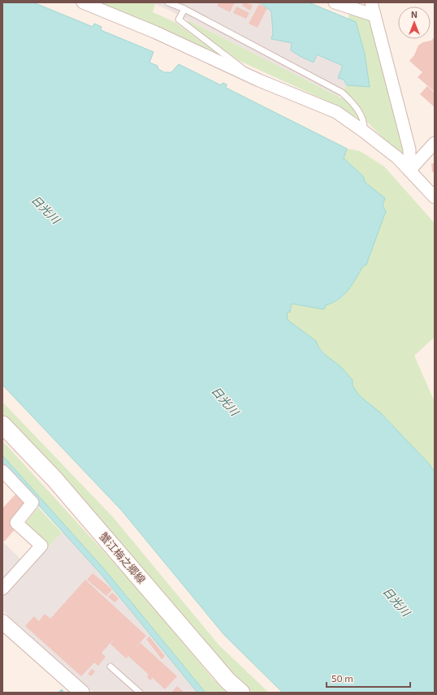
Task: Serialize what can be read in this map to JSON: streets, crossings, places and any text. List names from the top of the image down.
{
  "streets": {
    "main road": ["蟹江梅之郷線"]
  },
  "water": ["日光川"],
  "scale_bar": "50 m",
  "north": "top"
}
